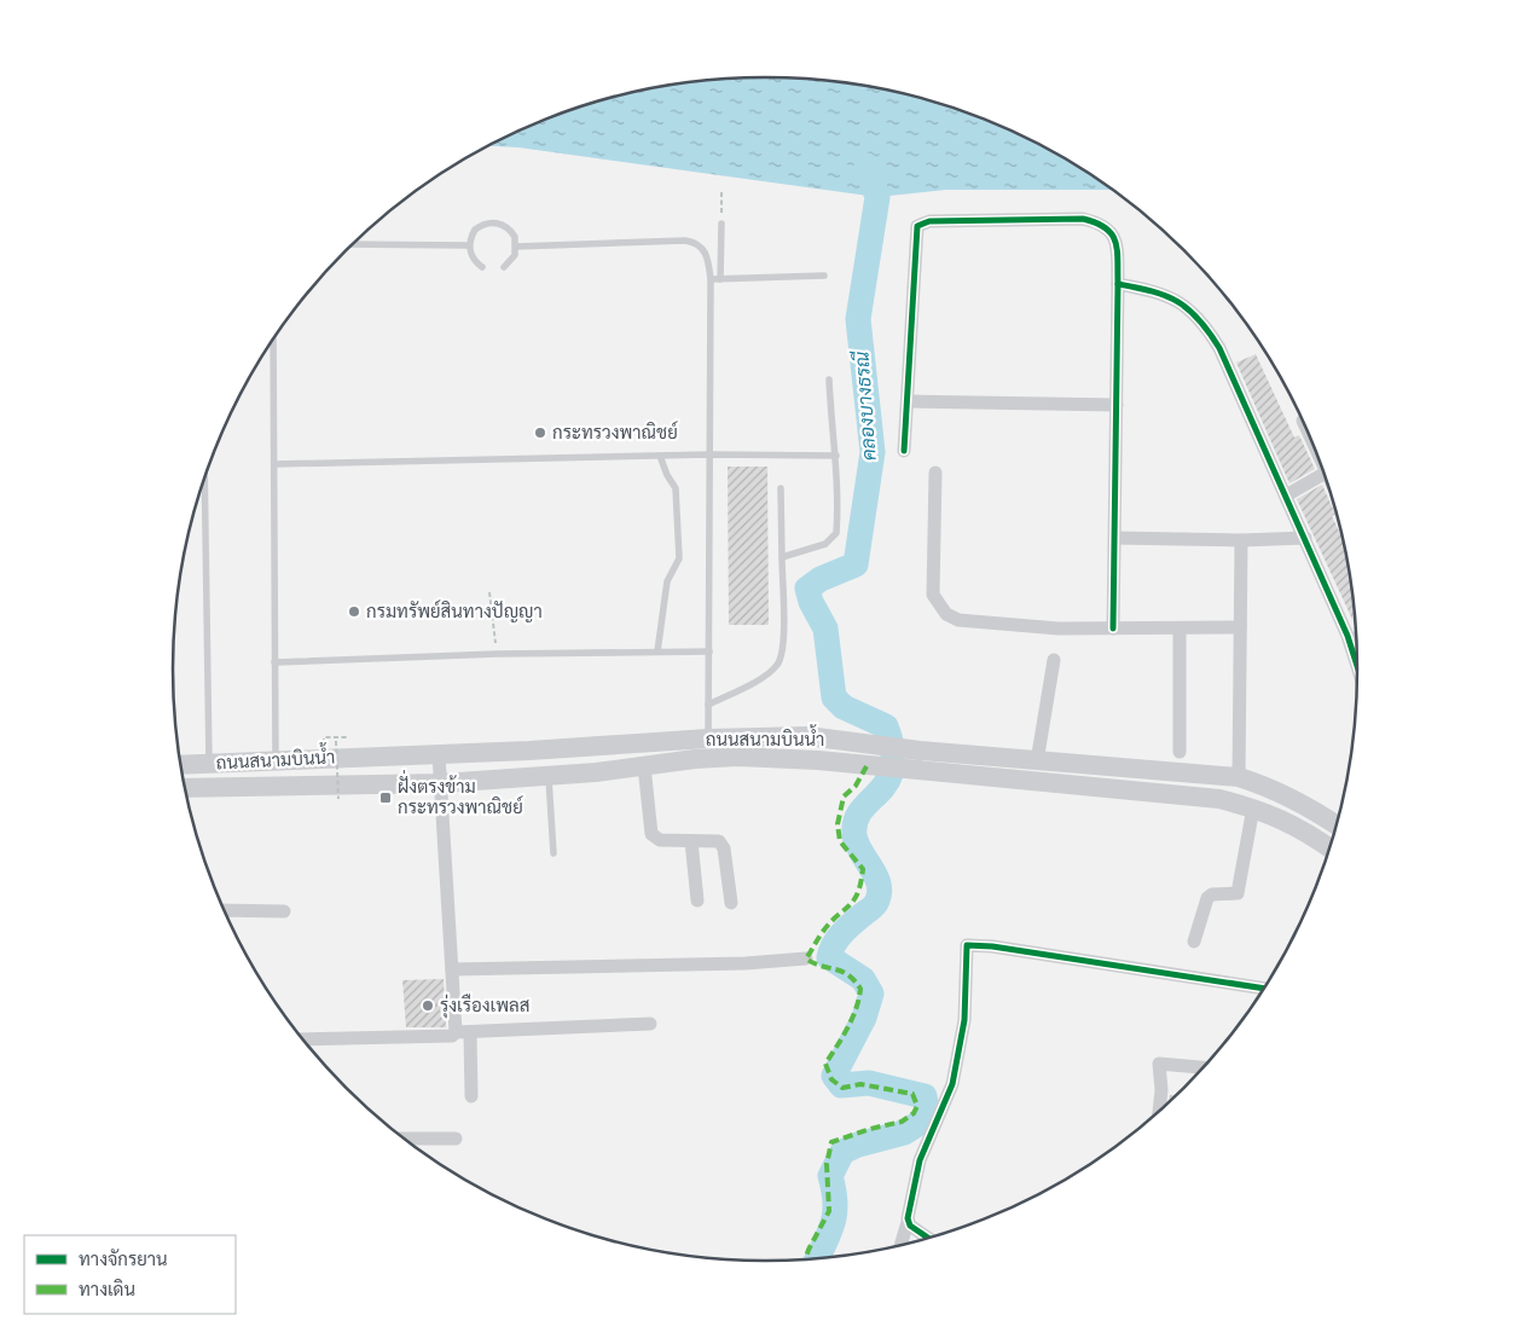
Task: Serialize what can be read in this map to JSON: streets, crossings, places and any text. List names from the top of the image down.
{
  "streets": {
    "main road": ["ถนนสนามบินน้ำ"]
  },
  "water": ["คลองบางธรณี"],
  "places": {
    "other": ["กระทรวงพาณิชย์", "กรมทรัพย์สินทางปัญญา", "รุ่งเรืองเพลส"],
    "transit": ["ฝั่งตรงข้าม กระทรวงพาณิชย์"]
  },
  "legend": ["ทางจักรยาน", "ทางเดิน"]
}
